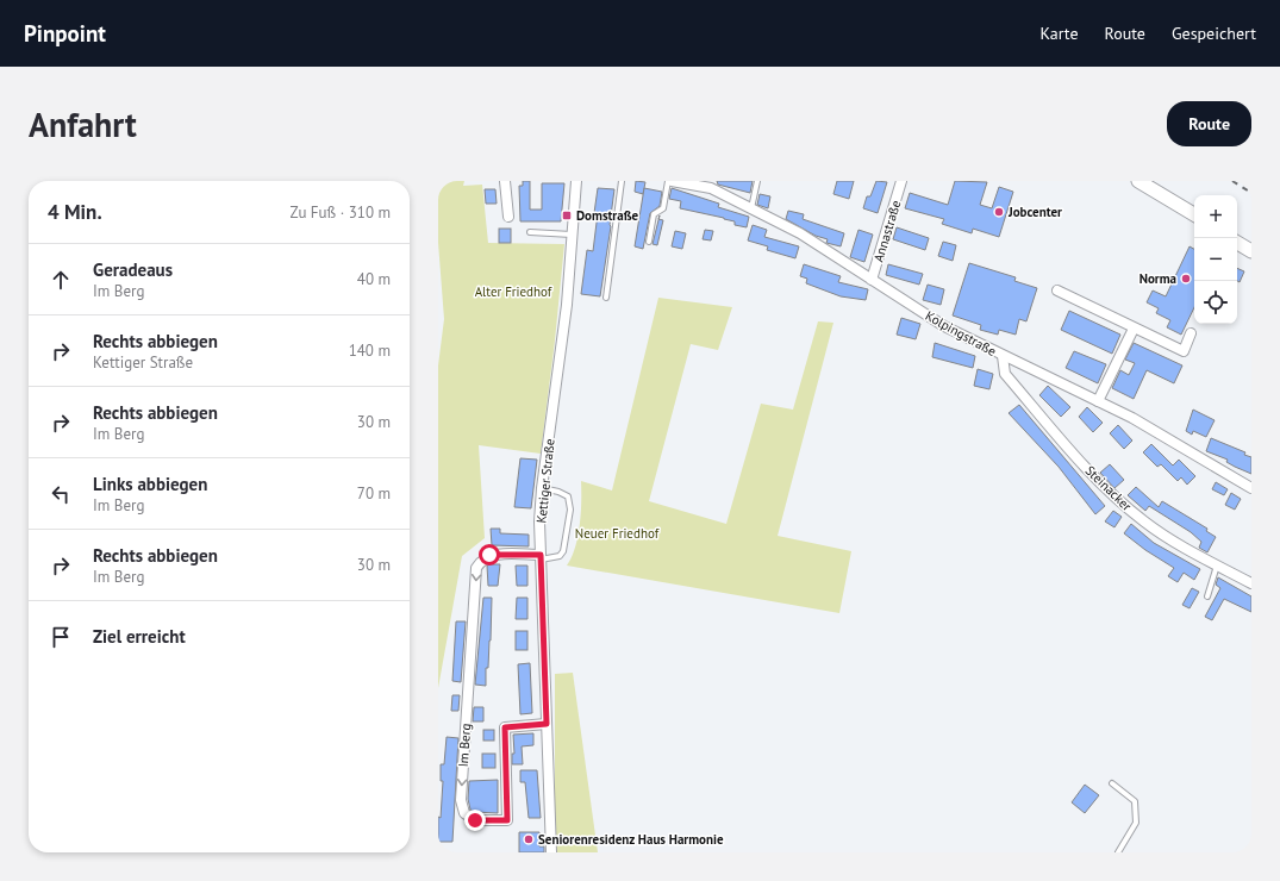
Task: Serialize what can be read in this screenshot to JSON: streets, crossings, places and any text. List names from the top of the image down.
{
  "streets": {
    "street": [
      "Annastraße",
      "Kolpingstraße",
      "Kettiger Straße",
      "Steinacker",
      "Im Berg"
    ]
  },
  "crossings": [
    ["Annastraße", "Kolpingstraße"],
    ["Kolpingstraße", "Steinacker"],
    ["Kettiger Straße", "Im Berg"]
  ],
  "parks": ["Alter Friedhof", "Neuer Friedhof"],
  "places": {
    "other": ["Jobcenter", "Norma", "Seniorenresidenz Haus Harmonie"],
    "transit": ["Domstraße"]
  },
  "page": {
    "header": "Pinpoint",
    "nav": ["Karte", "Route", "Gespeichert"],
    "buttons": "Route",
    "title": "Anfahrt",
    "heading": ["4 Min.", "Zu Fuß · 310 m"],
    "map_buttons": ["+", "−"],
    "list": [
      ["Geradeaus", "Im Berg", "40 m"],
      ["Rechts abbiegen", "Kettiger Straße", "140 m"],
      ["Rechts abbiegen", "Im Berg", "30 m"],
      ["Links abbiegen", "Im Berg", "70 m"],
      ["Rechts abbiegen", "Im Berg", "30 m"],
      "Ziel erreicht"
    ]
  }
}
